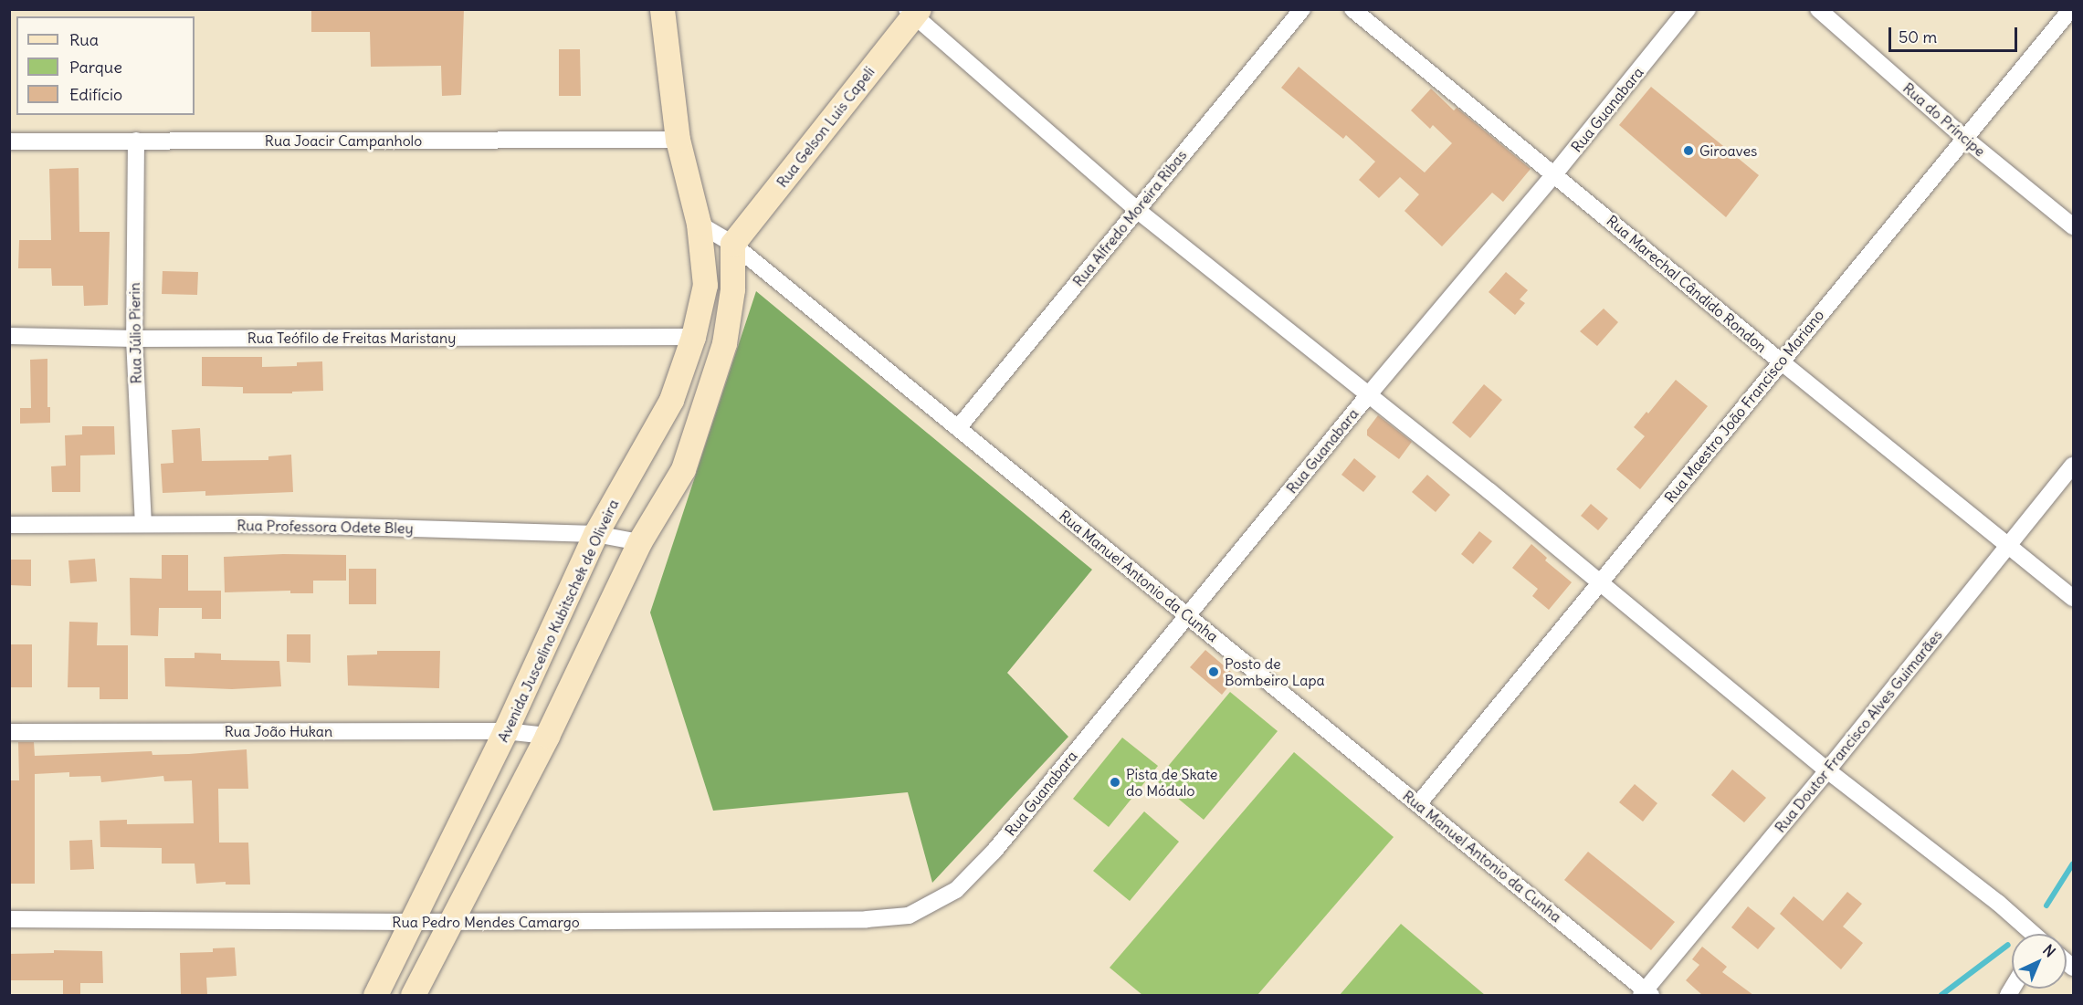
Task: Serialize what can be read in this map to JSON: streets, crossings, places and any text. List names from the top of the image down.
{
  "streets": {
    "street": [
      "Rua Guanabara",
      "Rua do Príncipe",
      "Rua Gelson Luis Capeli",
      "Rua Joacir Campanholo",
      "Rua Alfredo Moreira Ribas",
      "Rua Marechal Cândido Rondon",
      "Rua Júlio Pierin",
      "Rua Teófilo de Freitas Maristany",
      "Rua Maestro João Francisco Mariano",
      "Rua Professora Odete Bley",
      "Rua Manuel Antonio da Cunha",
      "Avenida Juscelino Kubitschek de Oliveira",
      "Rua João Hukan",
      "Rua Doutor Francisco Alves Guimarães",
      "Rua Pedro Mendes Camargo"
    ]
  },
  "crossings": [
    ["Rua Guanabara", "Rua Marechal Cândido Rondon"],
    ["Rua Guanabara", "Rua Manuel Antonio da Cunha"],
    ["Rua Guanabara", "Rua Pedro Mendes Camargo"],
    ["Rua do Príncipe", "Rua Maestro João Francisco Mariano"],
    ["Rua Gelson Luis Capeli", "Rua Manuel Antonio da Cunha"],
    ["Rua Joacir Campanholo", "Rua Júlio Pierin"],
    ["Rua Joacir Campanholo", "Avenida Juscelino Kubitschek de Oliveira"],
    ["Rua Alfredo Moreira Ribas", "Rua Manuel Antonio da Cunha"],
    ["Rua Marechal Cândido Rondon", "Rua Maestro João Francisco Mariano"],
    ["Rua Marechal Cândido Rondon", "Rua Doutor Francisco Alves Guimarães"],
    ["Rua Júlio Pierin", "Rua Teófilo de Freitas Maristany"],
    ["Rua Júlio Pierin", "Rua Professora Odete Bley"],
    ["Rua Teófilo de Freitas Maristany", "Avenida Juscelino Kubitschek de Oliveira"],
    ["Rua Maestro João Francisco Mariano", "Rua Manuel Antonio da Cunha"],
    ["Rua Professora Odete Bley", "Avenida Juscelino Kubitschek de Oliveira"],
    ["Rua Manuel Antonio da Cunha", "Avenida Juscelino Kubitschek de Oliveira"],
    ["Rua Manuel Antonio da Cunha", "Rua Doutor Francisco Alves Guimarães"],
    ["Avenida Juscelino Kubitschek de Oliveira", "Rua João Hukan"],
    ["Avenida Juscelino Kubitschek de Oliveira", "Rua Pedro Mendes Camargo"]
  ],
  "places": ["Giroaves", "Posto de Bombeiro Lapa", "Pista de Skate do Módulo"],
  "legend": ["Rua", "Parque", "Edifício"],
  "scale_bar": "50 m",
  "north": "top right"
}
